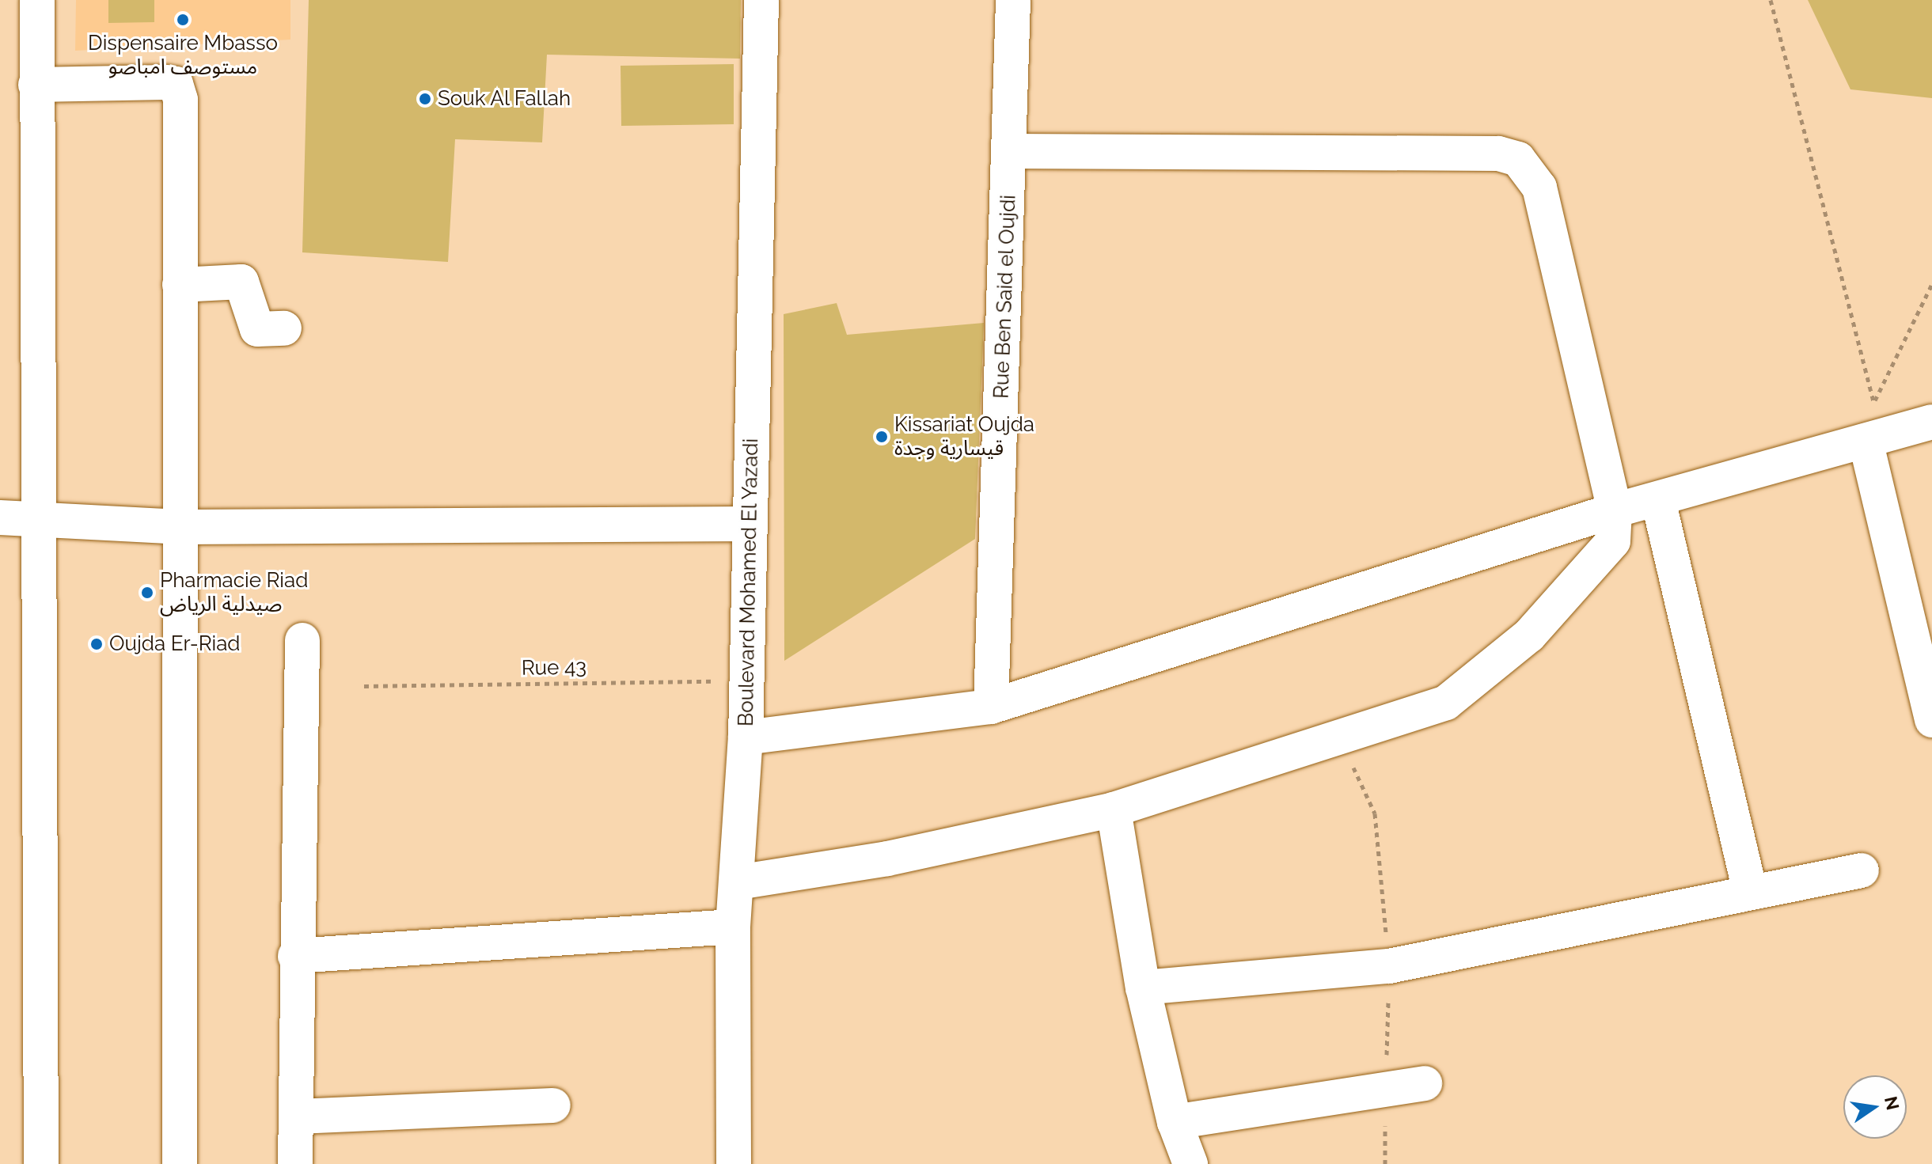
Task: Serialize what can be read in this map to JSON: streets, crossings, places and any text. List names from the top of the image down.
{
  "streets": {
    "street": ["Rue Ben Said el Oujdi", "Boulevard Mohamed El Yazadi"],
    "path": ["Rue 43"]
  },
  "crossings": [
    ["Boulevard Mohamed El Yazadi", "Rue 43"]
  ],
  "places": [
    "Dispensaire Mbasso مستوصف امباصو",
    "Souk Al Fallah",
    "Kissariat Oujda قيسارية وجدة",
    "Pharmacie Riad صيدلية الرياض",
    "Oujda Er-Riad"
  ],
  "north": "right"
}
